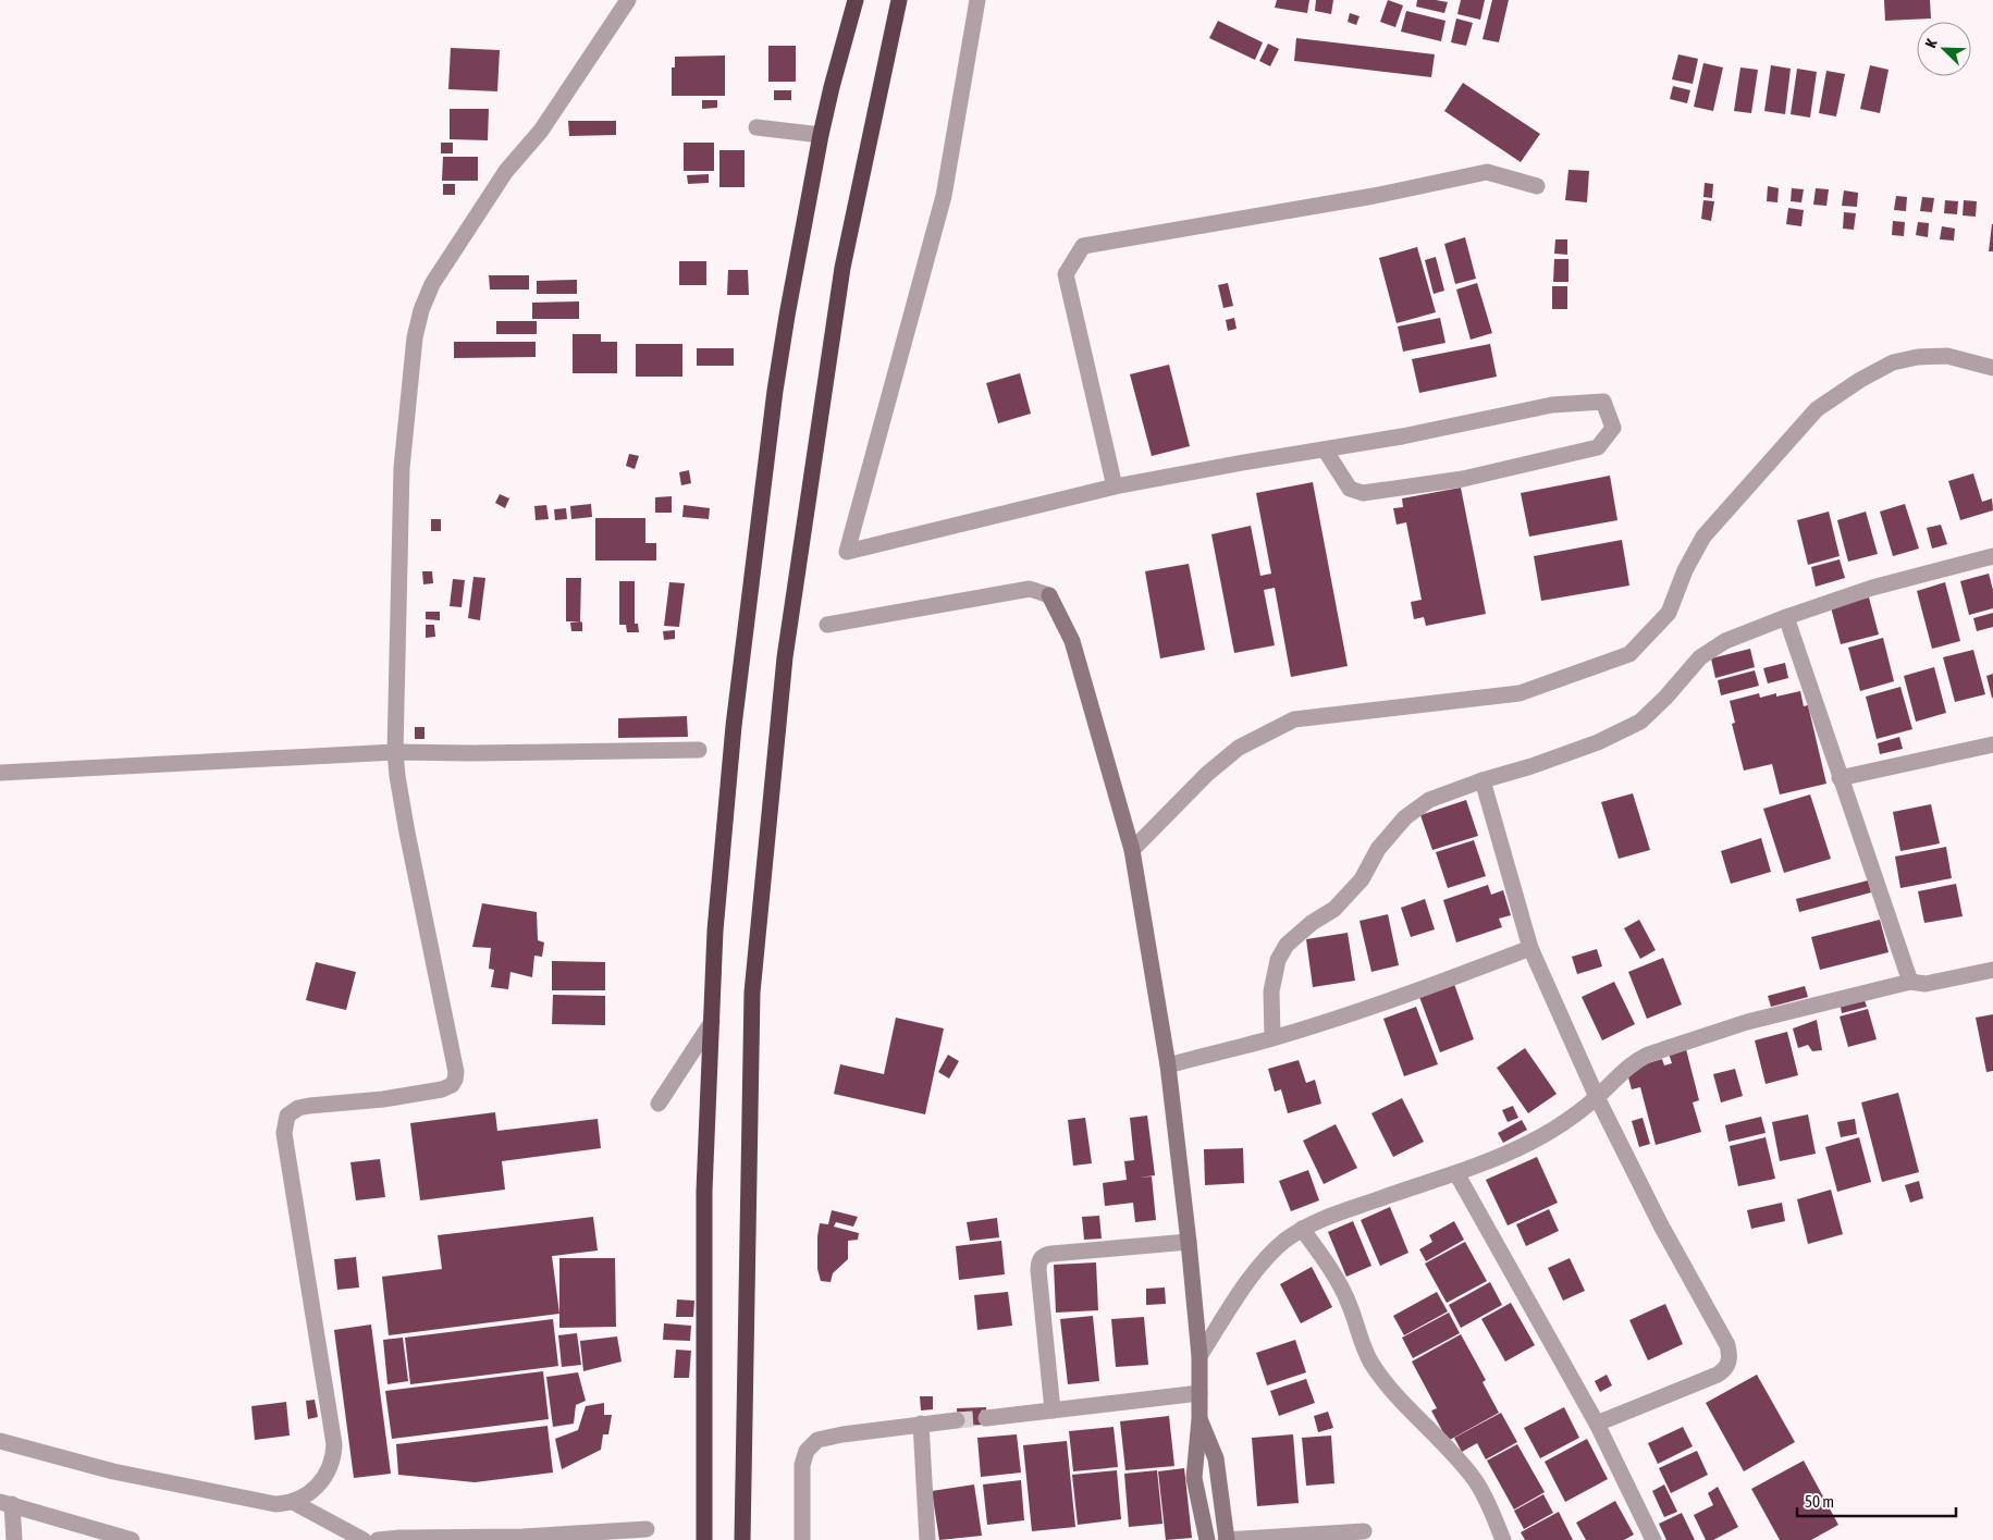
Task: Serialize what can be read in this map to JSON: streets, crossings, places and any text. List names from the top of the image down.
{
  "scale_bar": "50 m",
  "north": "top left"
}
